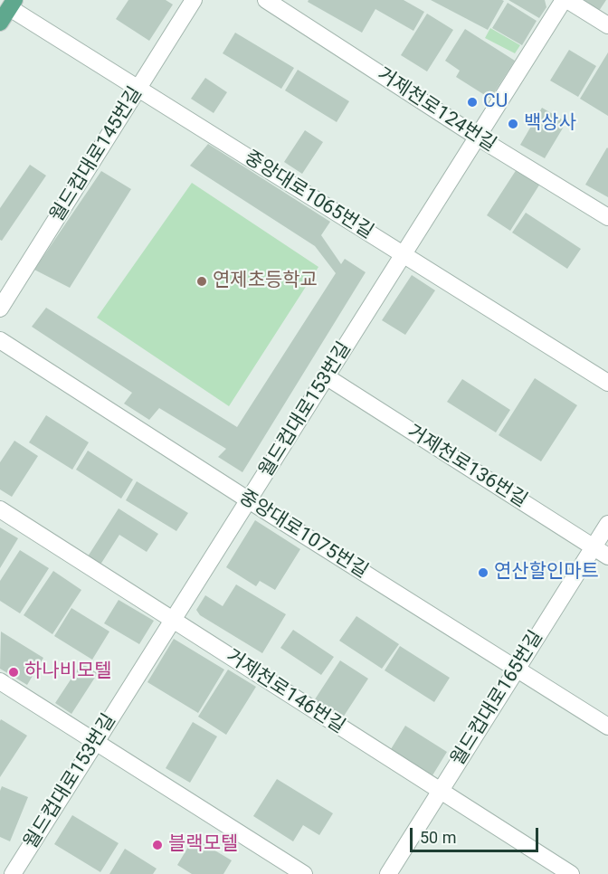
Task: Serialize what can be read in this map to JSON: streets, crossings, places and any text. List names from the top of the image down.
{
  "streets": {
    "street": [
      "거제천로124번길",
      "월드컵대로145번길",
      "중앙대로1065번길",
      "월드컵대로153번길",
      "거제천로136번길",
      "중앙대로1075번길",
      "거제천로146번길",
      "월드컵대로165번길"
    ]
  },
  "crossings": [
    ["거제천로124번길", "월드컵대로153번길"],
    ["월드컵대로145번길", "중앙대로1065번길"],
    ["중앙대로1065번길", "월드컵대로153번길"],
    ["월드컵대로153번길", "거제천로136번길"],
    ["월드컵대로153번길", "중앙대로1075번길"],
    ["월드컵대로153번길", "거제천로146번길"],
    ["거제천로136번길", "월드컵대로165번길"],
    ["중앙대로1075번길", "월드컵대로165번길"],
    ["거제천로146번길", "월드컵대로165번길"]
  ],
  "places": [
    "CU",
    "백상사",
    "연제초등학교",
    "연산할인마트",
    "하나비모텔",
    "블랙모텔"
  ],
  "scale_bar": "50 m"
}
